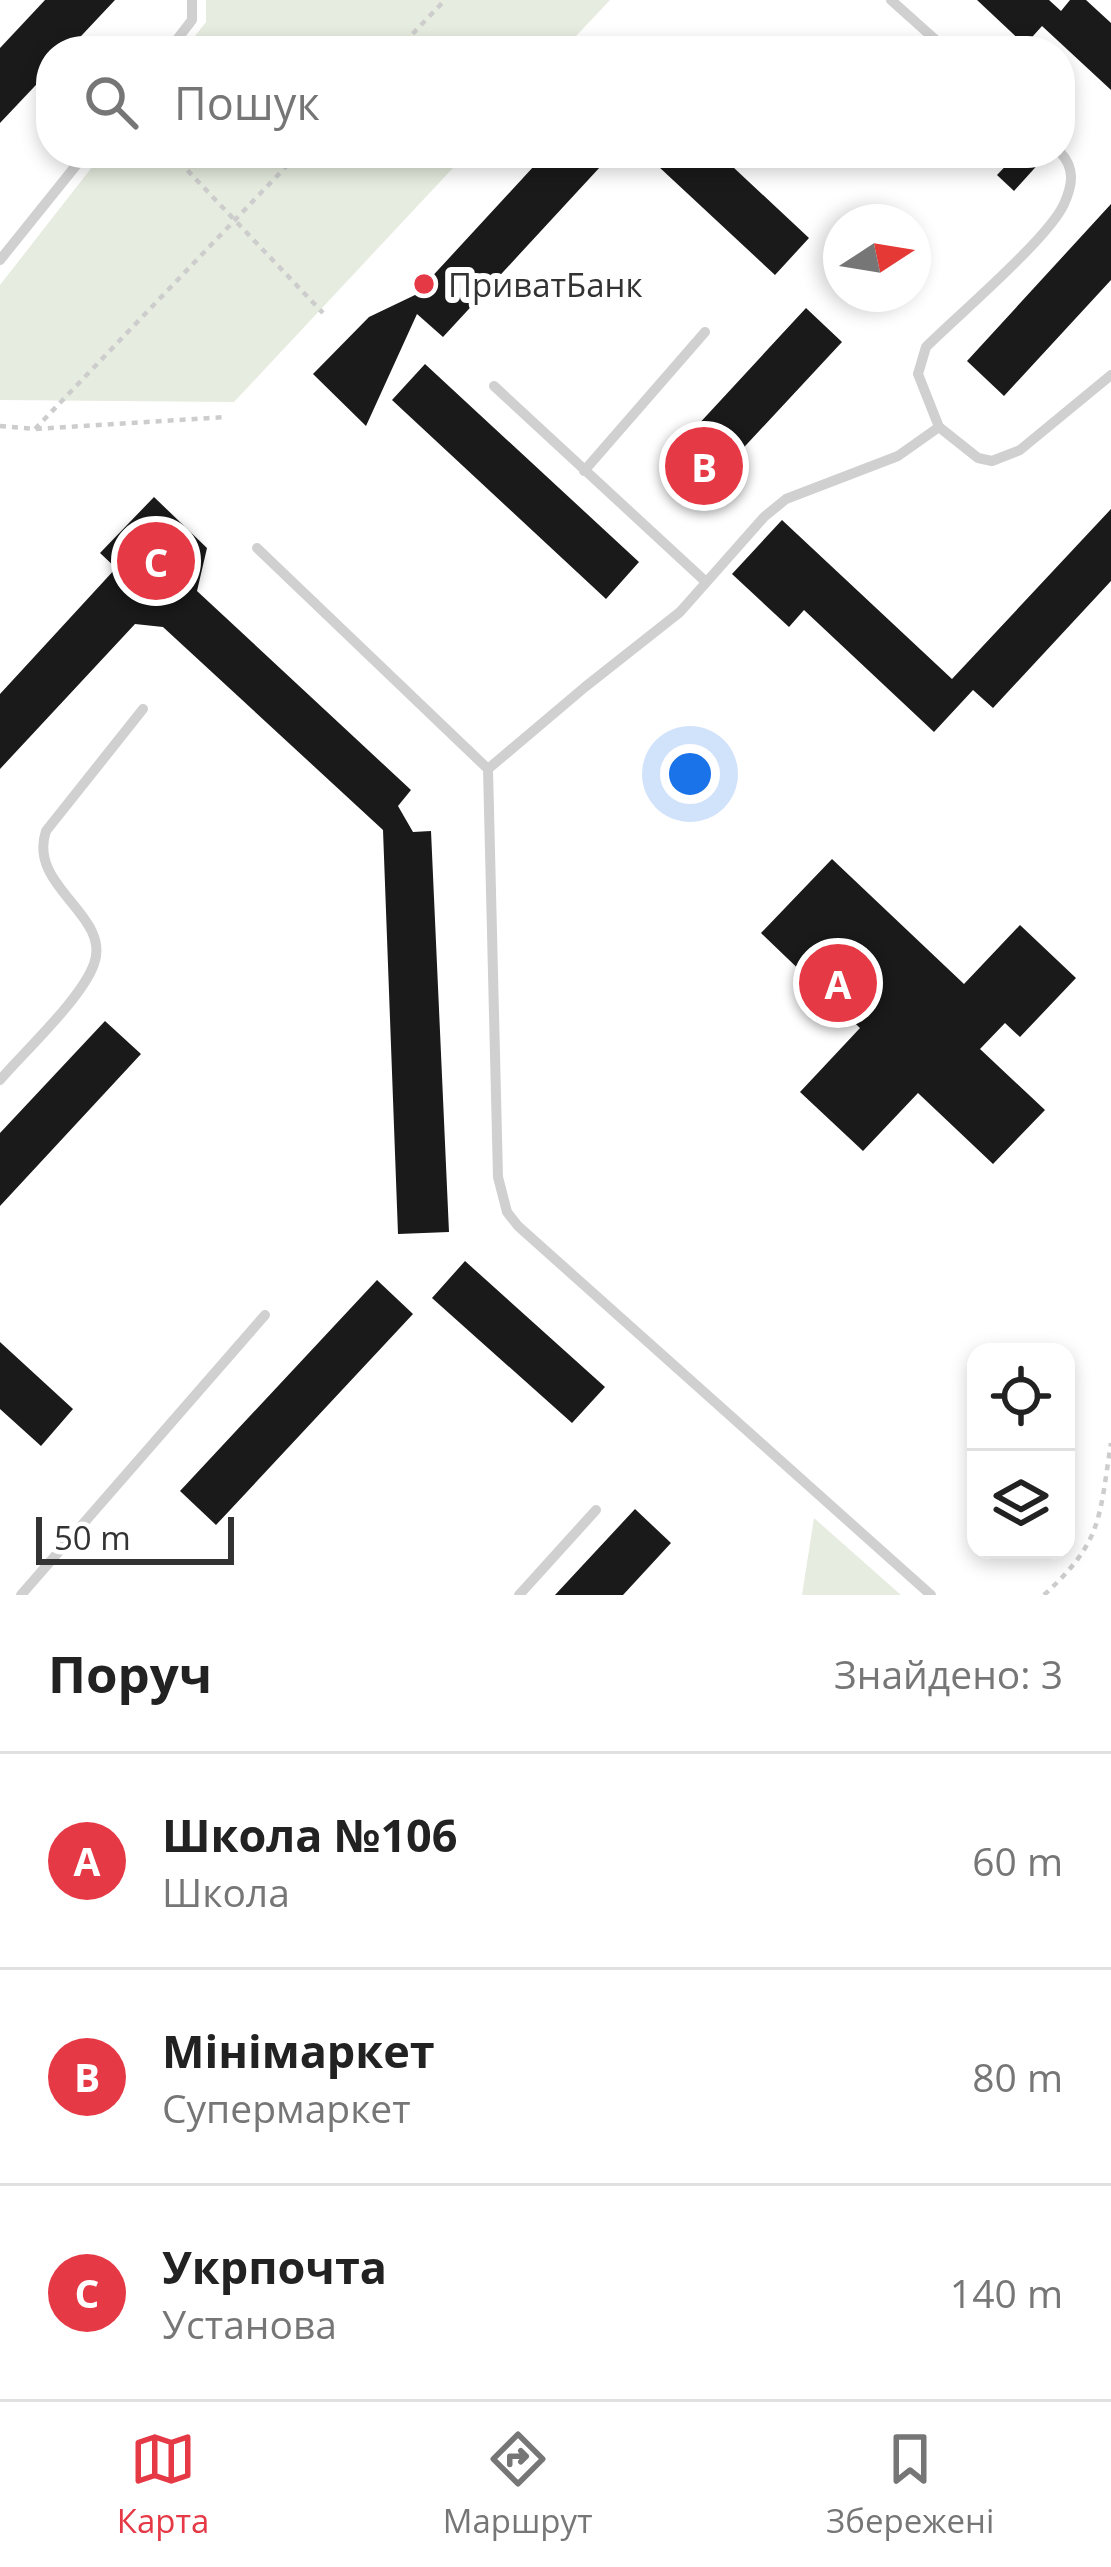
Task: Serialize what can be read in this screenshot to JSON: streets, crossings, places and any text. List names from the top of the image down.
{
  "places": ["ПриватБанк"],
  "scale_bar": "50 m",
  "north": "right",
  "page": {
    "search": "Пошук",
    "pins": ["B", "C", "A"],
    "scale": "50 m",
    "heading": ["Поруч", "Знайдено: 3"],
    "list": [
      {
        "mark": "A",
        "name": "Школа №106",
        "note": "Школа",
        "value": "60 m"
      },
      {
        "mark": "B",
        "name": "Мiнiмаркет",
        "note": "Супермаркет",
        "value": "80 m"
      },
      {
        "mark": "C",
        "name": "Укрпочта",
        "note": "Установа",
        "value": "140 m"
      }
    ],
    "nav": ["Карта", "Маршрут", "Збережені"]
  }
}
